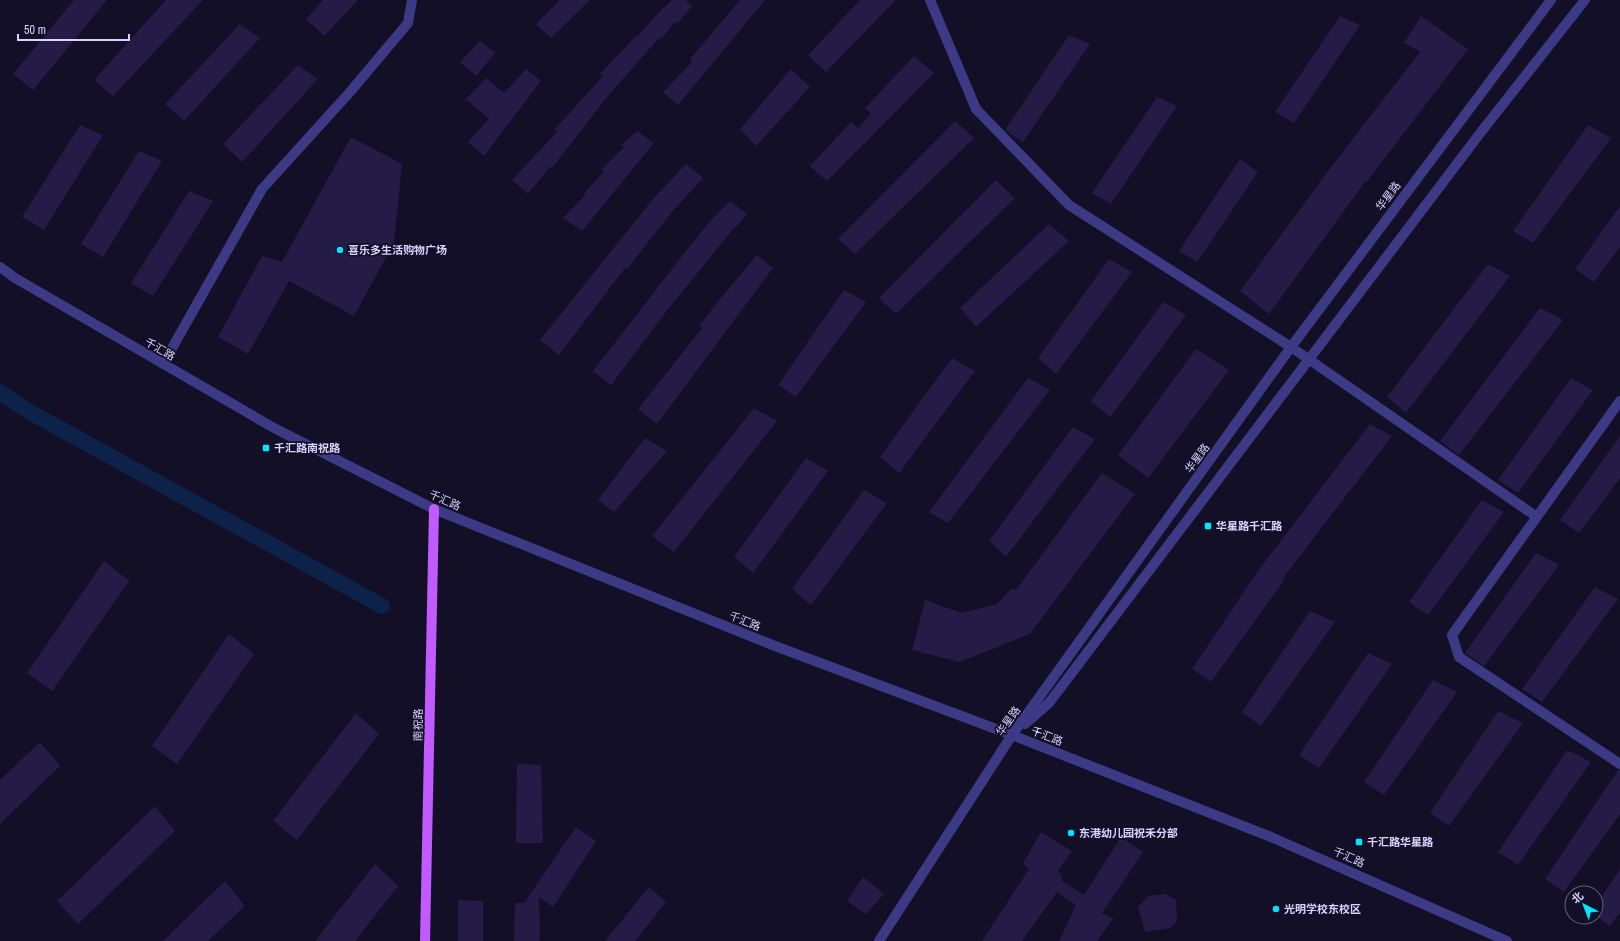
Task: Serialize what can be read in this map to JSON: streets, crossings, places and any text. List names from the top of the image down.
{
  "streets": {
    "main road": ["南祝路"],
    "street": ["华星路", "千汇路"]
  },
  "crossings": [
    ["华星路", "千汇路"],
    ["千汇路", "南祝路"]
  ],
  "places": {
    "other": ["喜乐多生活购物广场", "东港幼儿园祝禾分部", "光明学校东校区"],
    "transit": ["千汇路南祝路", "华星路千汇路", "千汇路华星路"]
  },
  "scale_bar": "50 m",
  "north": "top left"
}
